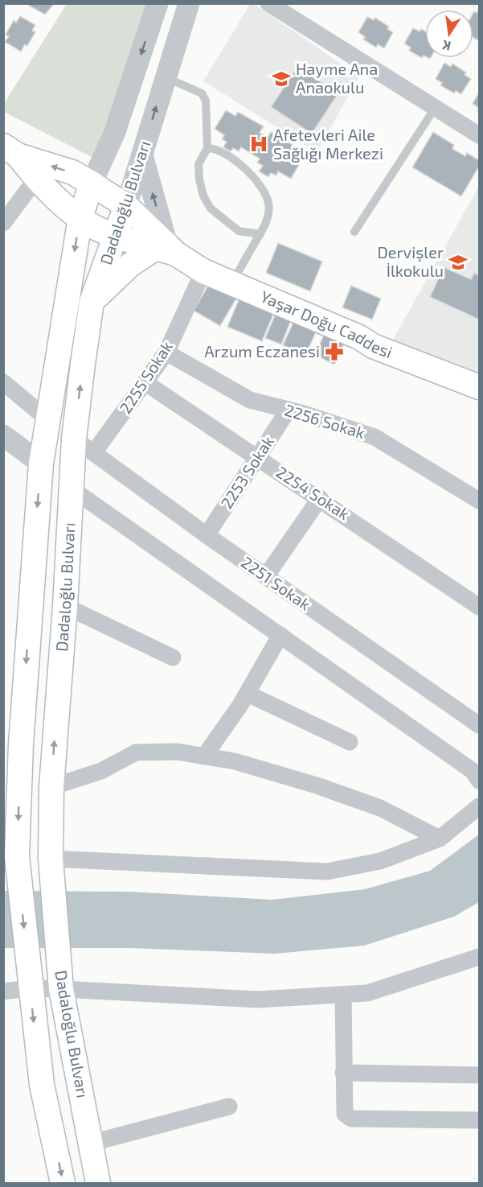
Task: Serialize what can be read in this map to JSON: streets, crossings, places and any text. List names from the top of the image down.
{
  "streets": {
    "main road": ["Dadaloğlu Bulvarı", "Yaşar Doğu Caddesi"],
    "street": [
      "2255 Sokak",
      "2256 Sokak",
      "2253 Sokak",
      "2254 Sokak",
      "2251 Sokak"
    ]
  },
  "crossings": [
    ["Dadaloğlu Bulvarı", "2251 Sokak"],
    ["Yaşar Doğu Caddesi", "2255 Sokak"],
    ["2255 Sokak", "2256 Sokak"],
    ["2255 Sokak", "2254 Sokak"],
    ["2255 Sokak", "2251 Sokak"],
    ["2256 Sokak", "2253 Sokak"],
    ["2253 Sokak", "2254 Sokak"],
    ["2253 Sokak", "2251 Sokak"]
  ],
  "places": {
    "school or university": ["Hayme Ana Anaokulu", "Dervişler İlkokulu"],
    "hospital": ["Afetevleri Aile Sağlığı Merkezi"],
    "pharmacy": ["Arzum Eczanesi"]
  },
  "north": "bottom"
}
